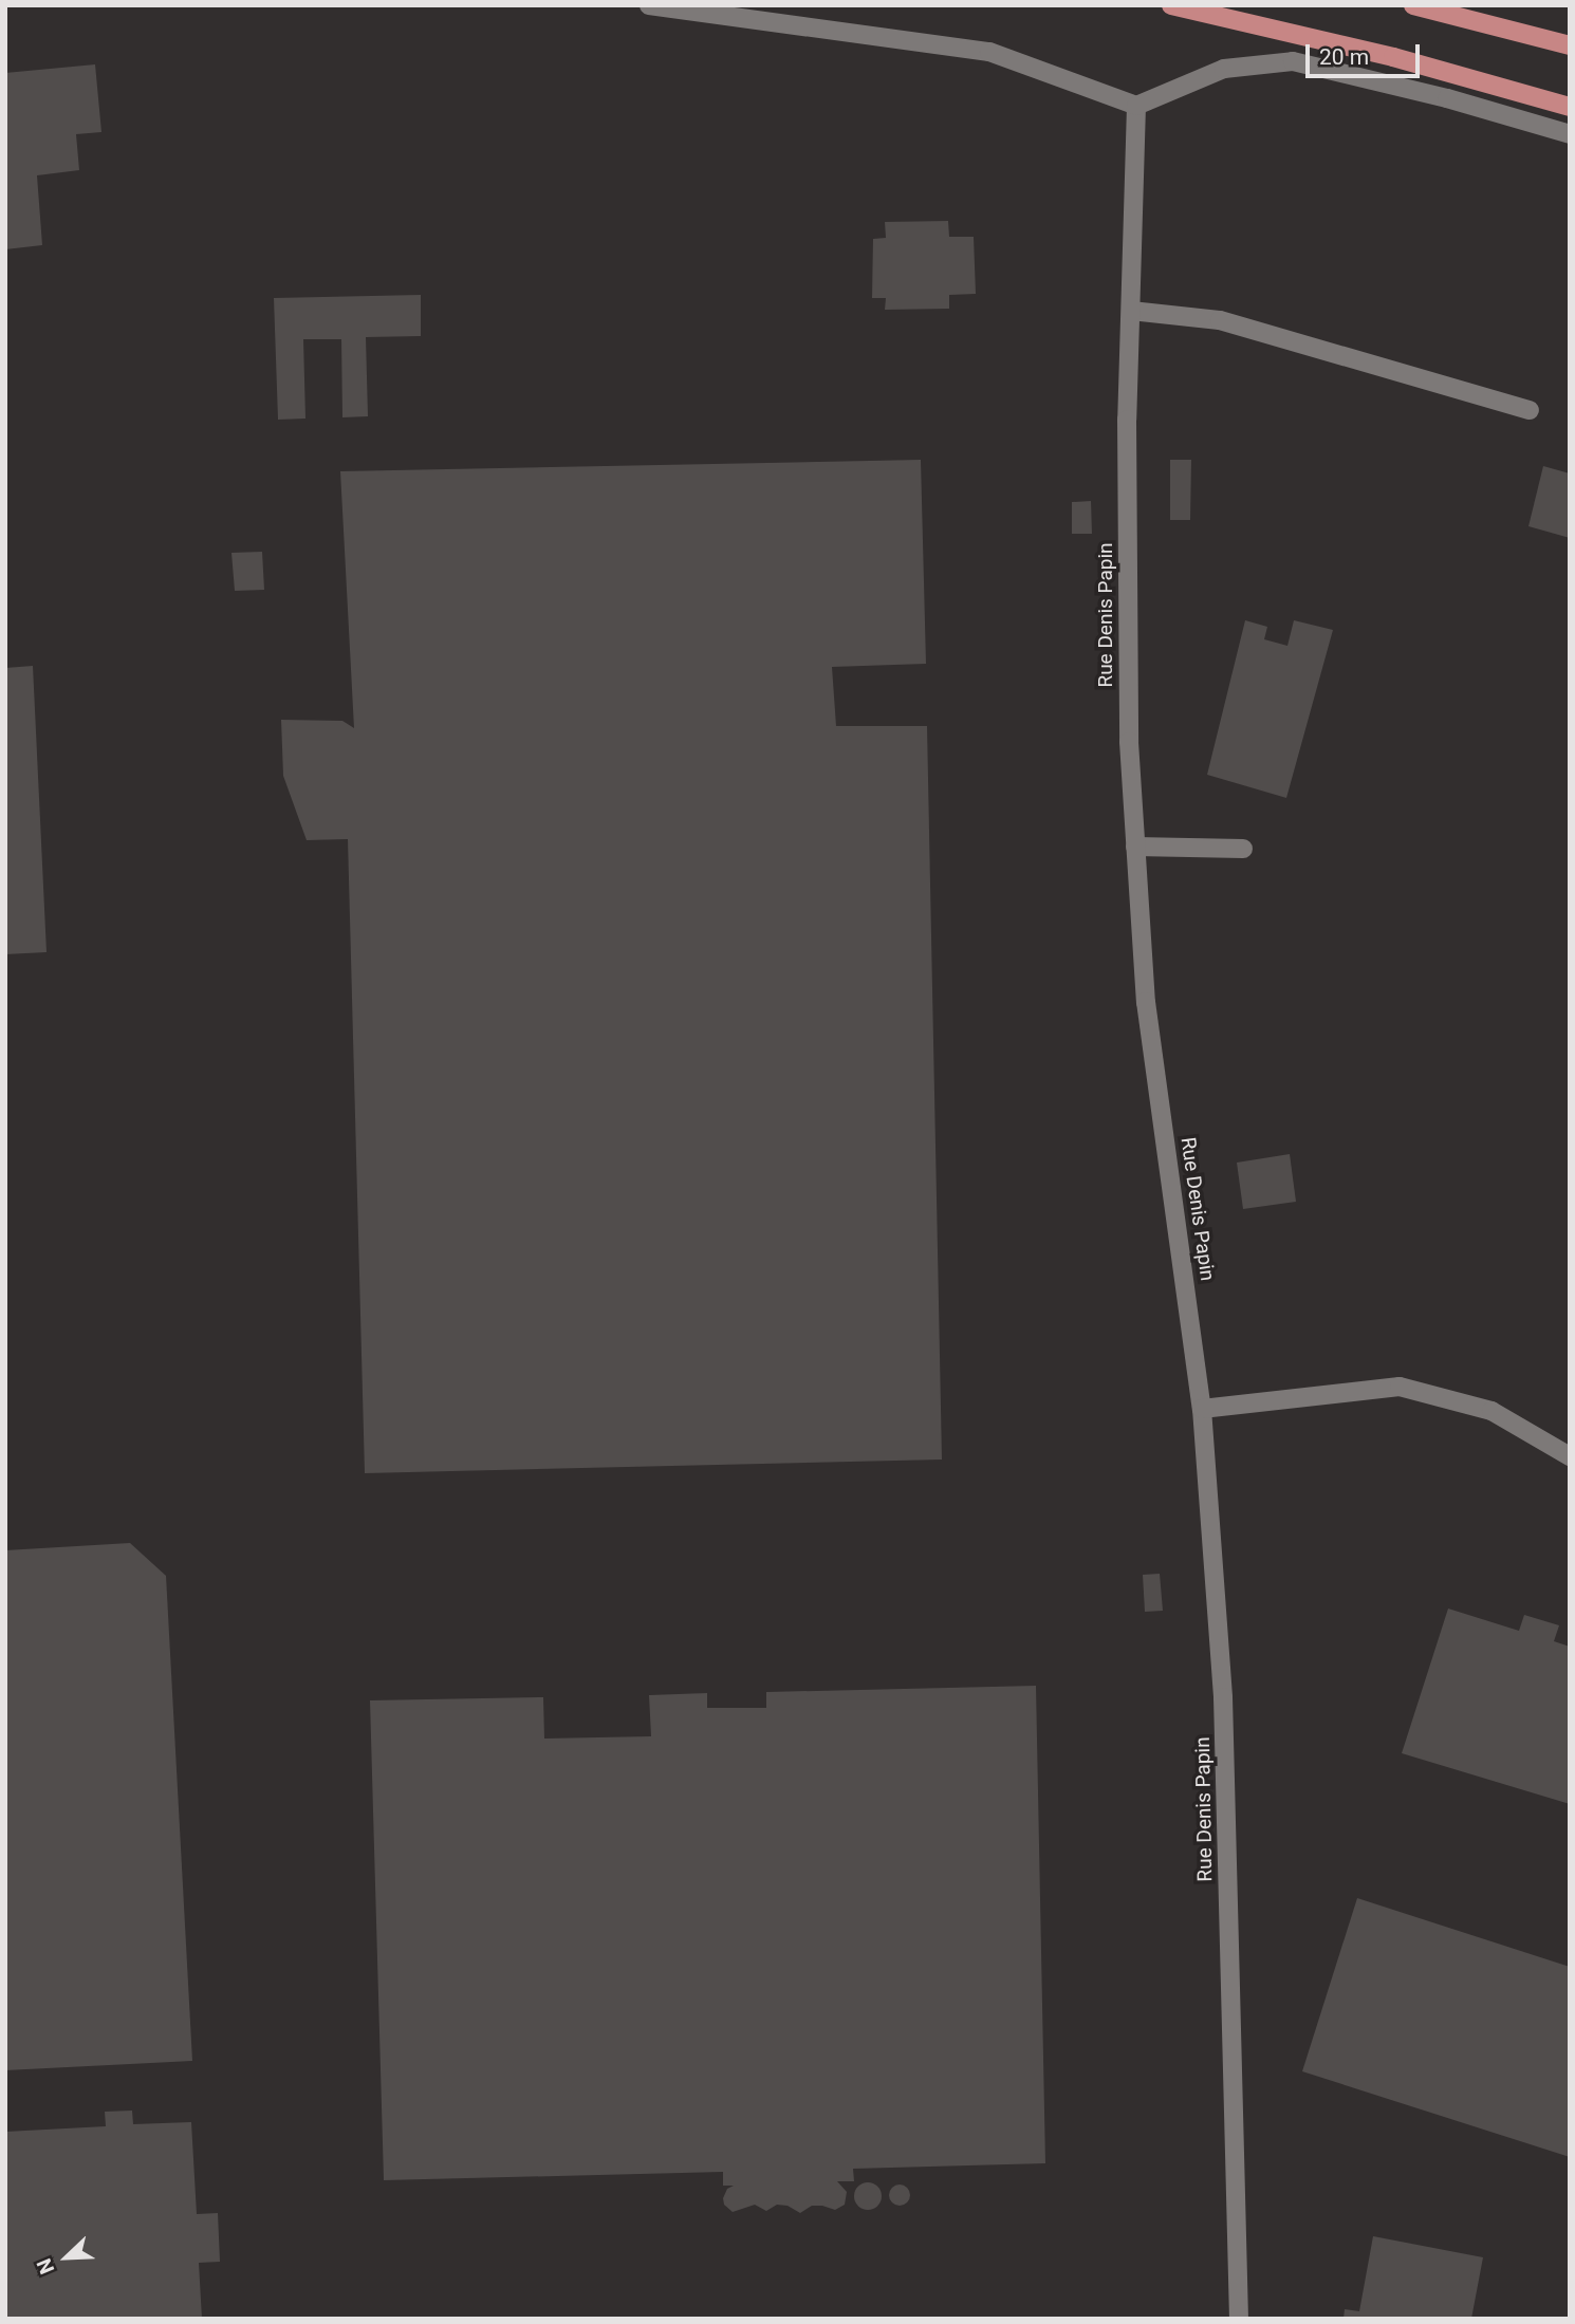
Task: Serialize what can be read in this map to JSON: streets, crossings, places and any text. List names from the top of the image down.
{
  "streets": {
    "street": ["Rue Denis Papin"]
  },
  "scale_bar": "20 m",
  "north": "bottom left"
}
